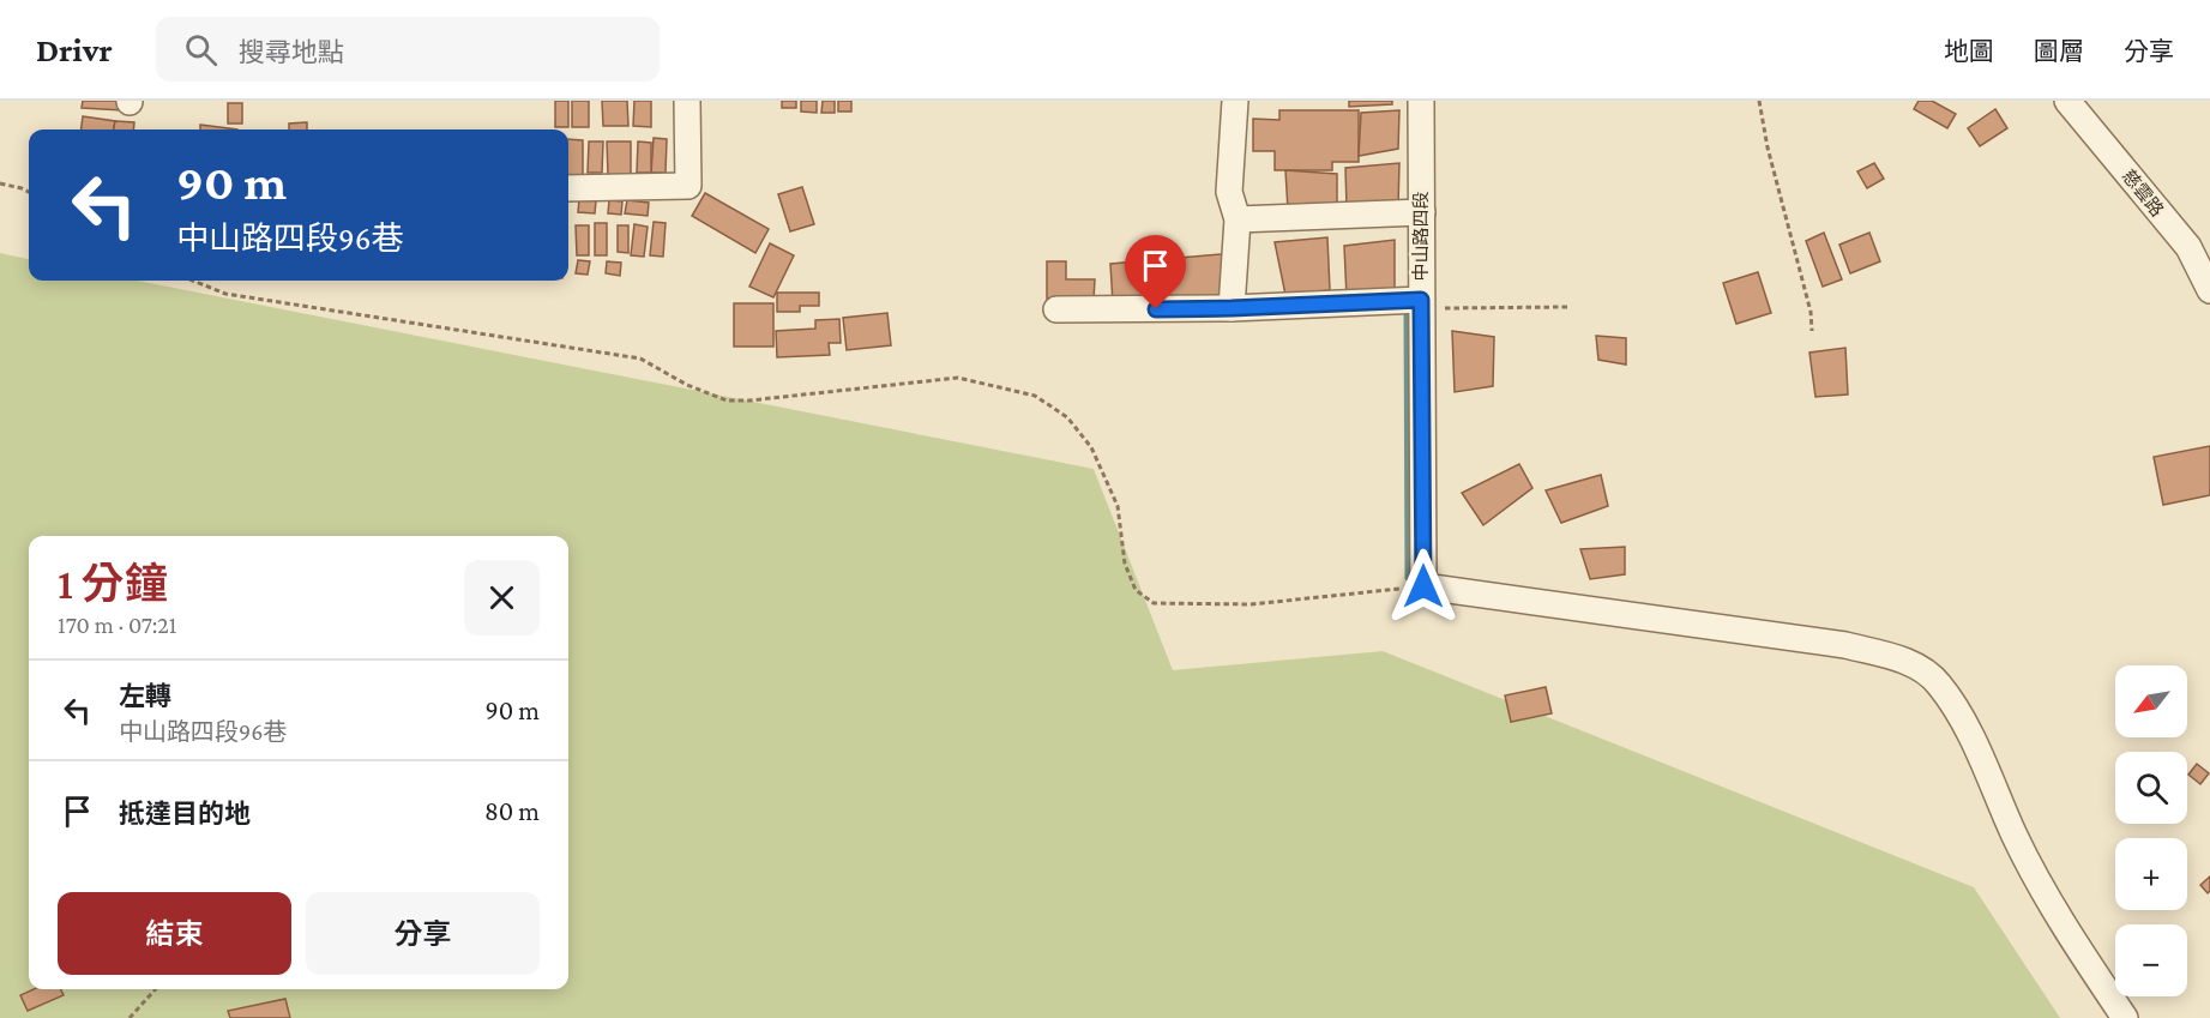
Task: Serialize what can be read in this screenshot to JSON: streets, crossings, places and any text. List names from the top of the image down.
{
  "streets": {
    "street": ["慈雲路", "中山路四段"]
  },
  "north": "bottom left",
  "page": {
    "header": "Drivr",
    "search": "搜尋地點",
    "nav": ["地圖", "圖層", "分享"],
    "turn": ["90 m", "中山路四段96巷"],
    "heading": ["1 分鐘", "170 m · 07:21"],
    "list": [
      {
        "name": "左轉",
        "note": "中山路四段96巷",
        "value": "90 m"
      },
      {
        "name": "抵達目的地",
        "value": "80 m"
      }
    ],
    "map_buttons": ["+", "−"],
    "buttons": ["結束", "分享"]
  }
}
